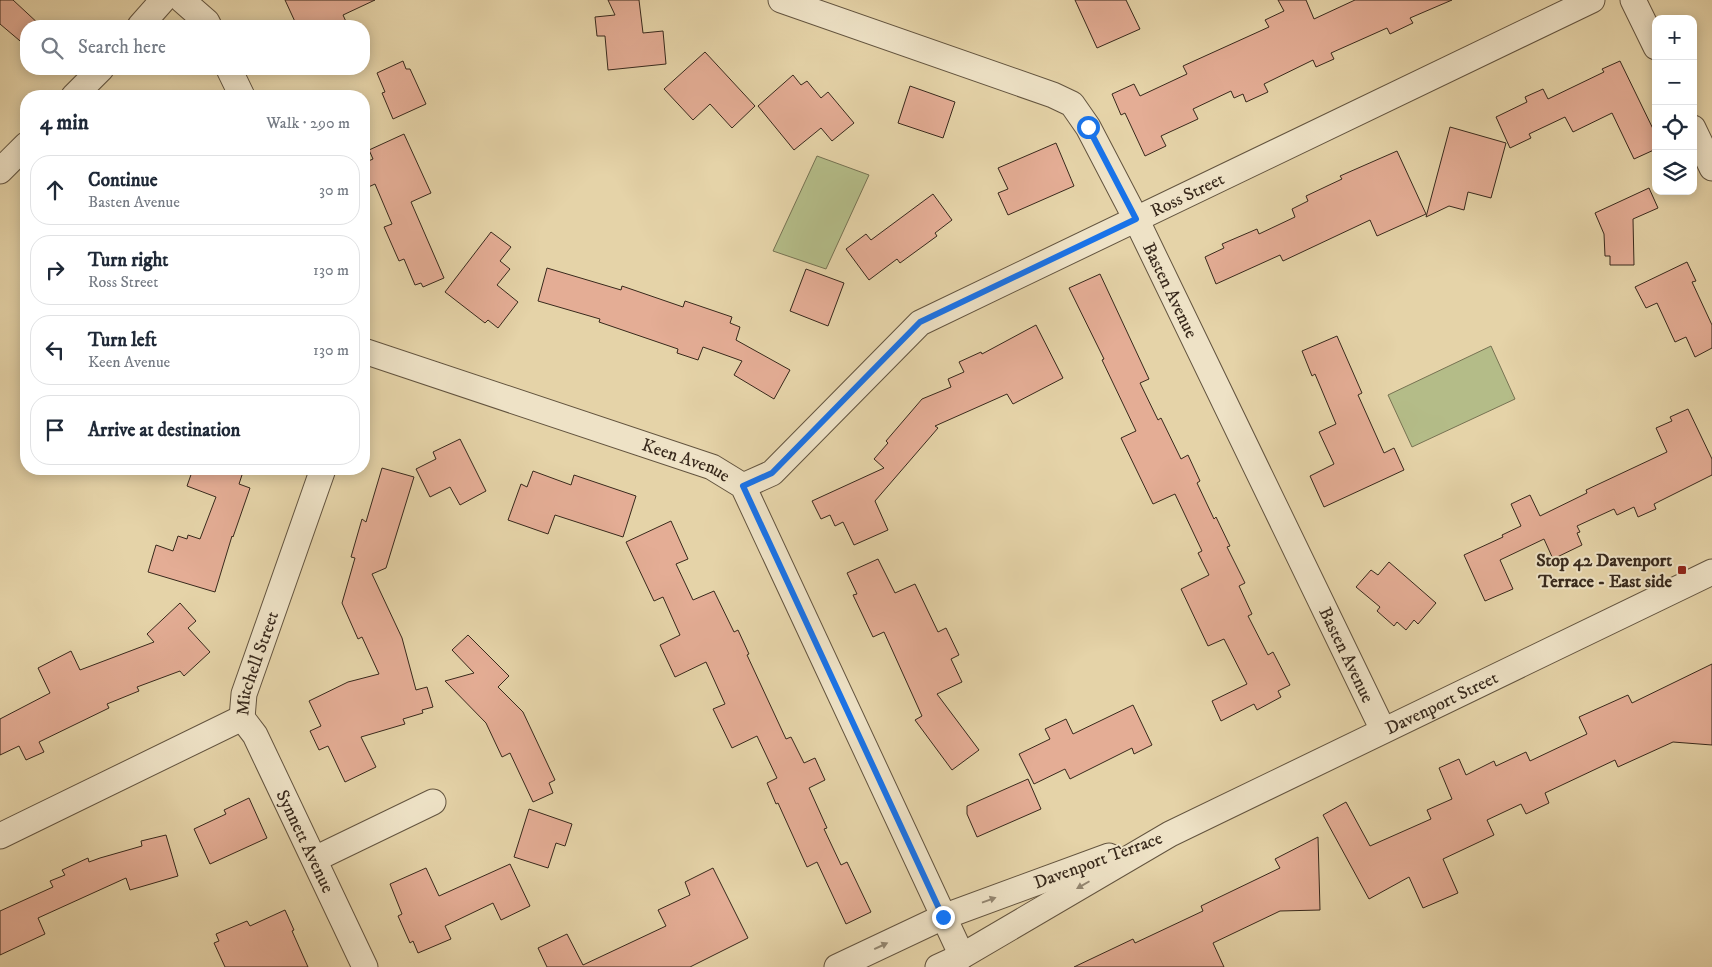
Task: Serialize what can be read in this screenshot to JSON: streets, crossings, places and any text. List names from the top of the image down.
{
  "streets": {
    "street": [
      "Ross Street",
      "Basten Avenue",
      "Keen Avenue",
      "Mitchell Street",
      "Davenport Street",
      "Synnett Avenue",
      "Davenport Terrace"
    ]
  },
  "crossings": [
    ["Ross Street", "Basten Avenue"],
    ["Ross Street", "Keen Avenue"],
    ["Basten Avenue", "Davenport Street"],
    ["Keen Avenue", "Davenport Terrace"],
    ["Mitchell Street", "Synnett Avenue"],
    ["Davenport Street", "Davenport Terrace"]
  ],
  "places": {
    "transit": ["Stop 42 Davenport Terrace - East side"]
  },
  "page": {
    "map_buttons": ["+", "−"],
    "search": "Search here",
    "heading": ["4 min", "Walk · 290 m"],
    "list": [
      ["Continue", "Basten Avenue", "30 m"],
      ["Turn right", "Ross Street", "130 m"],
      ["Turn left", "Keen Avenue", "130 m"],
      "Arrive at destination"
    ]
  }
}
